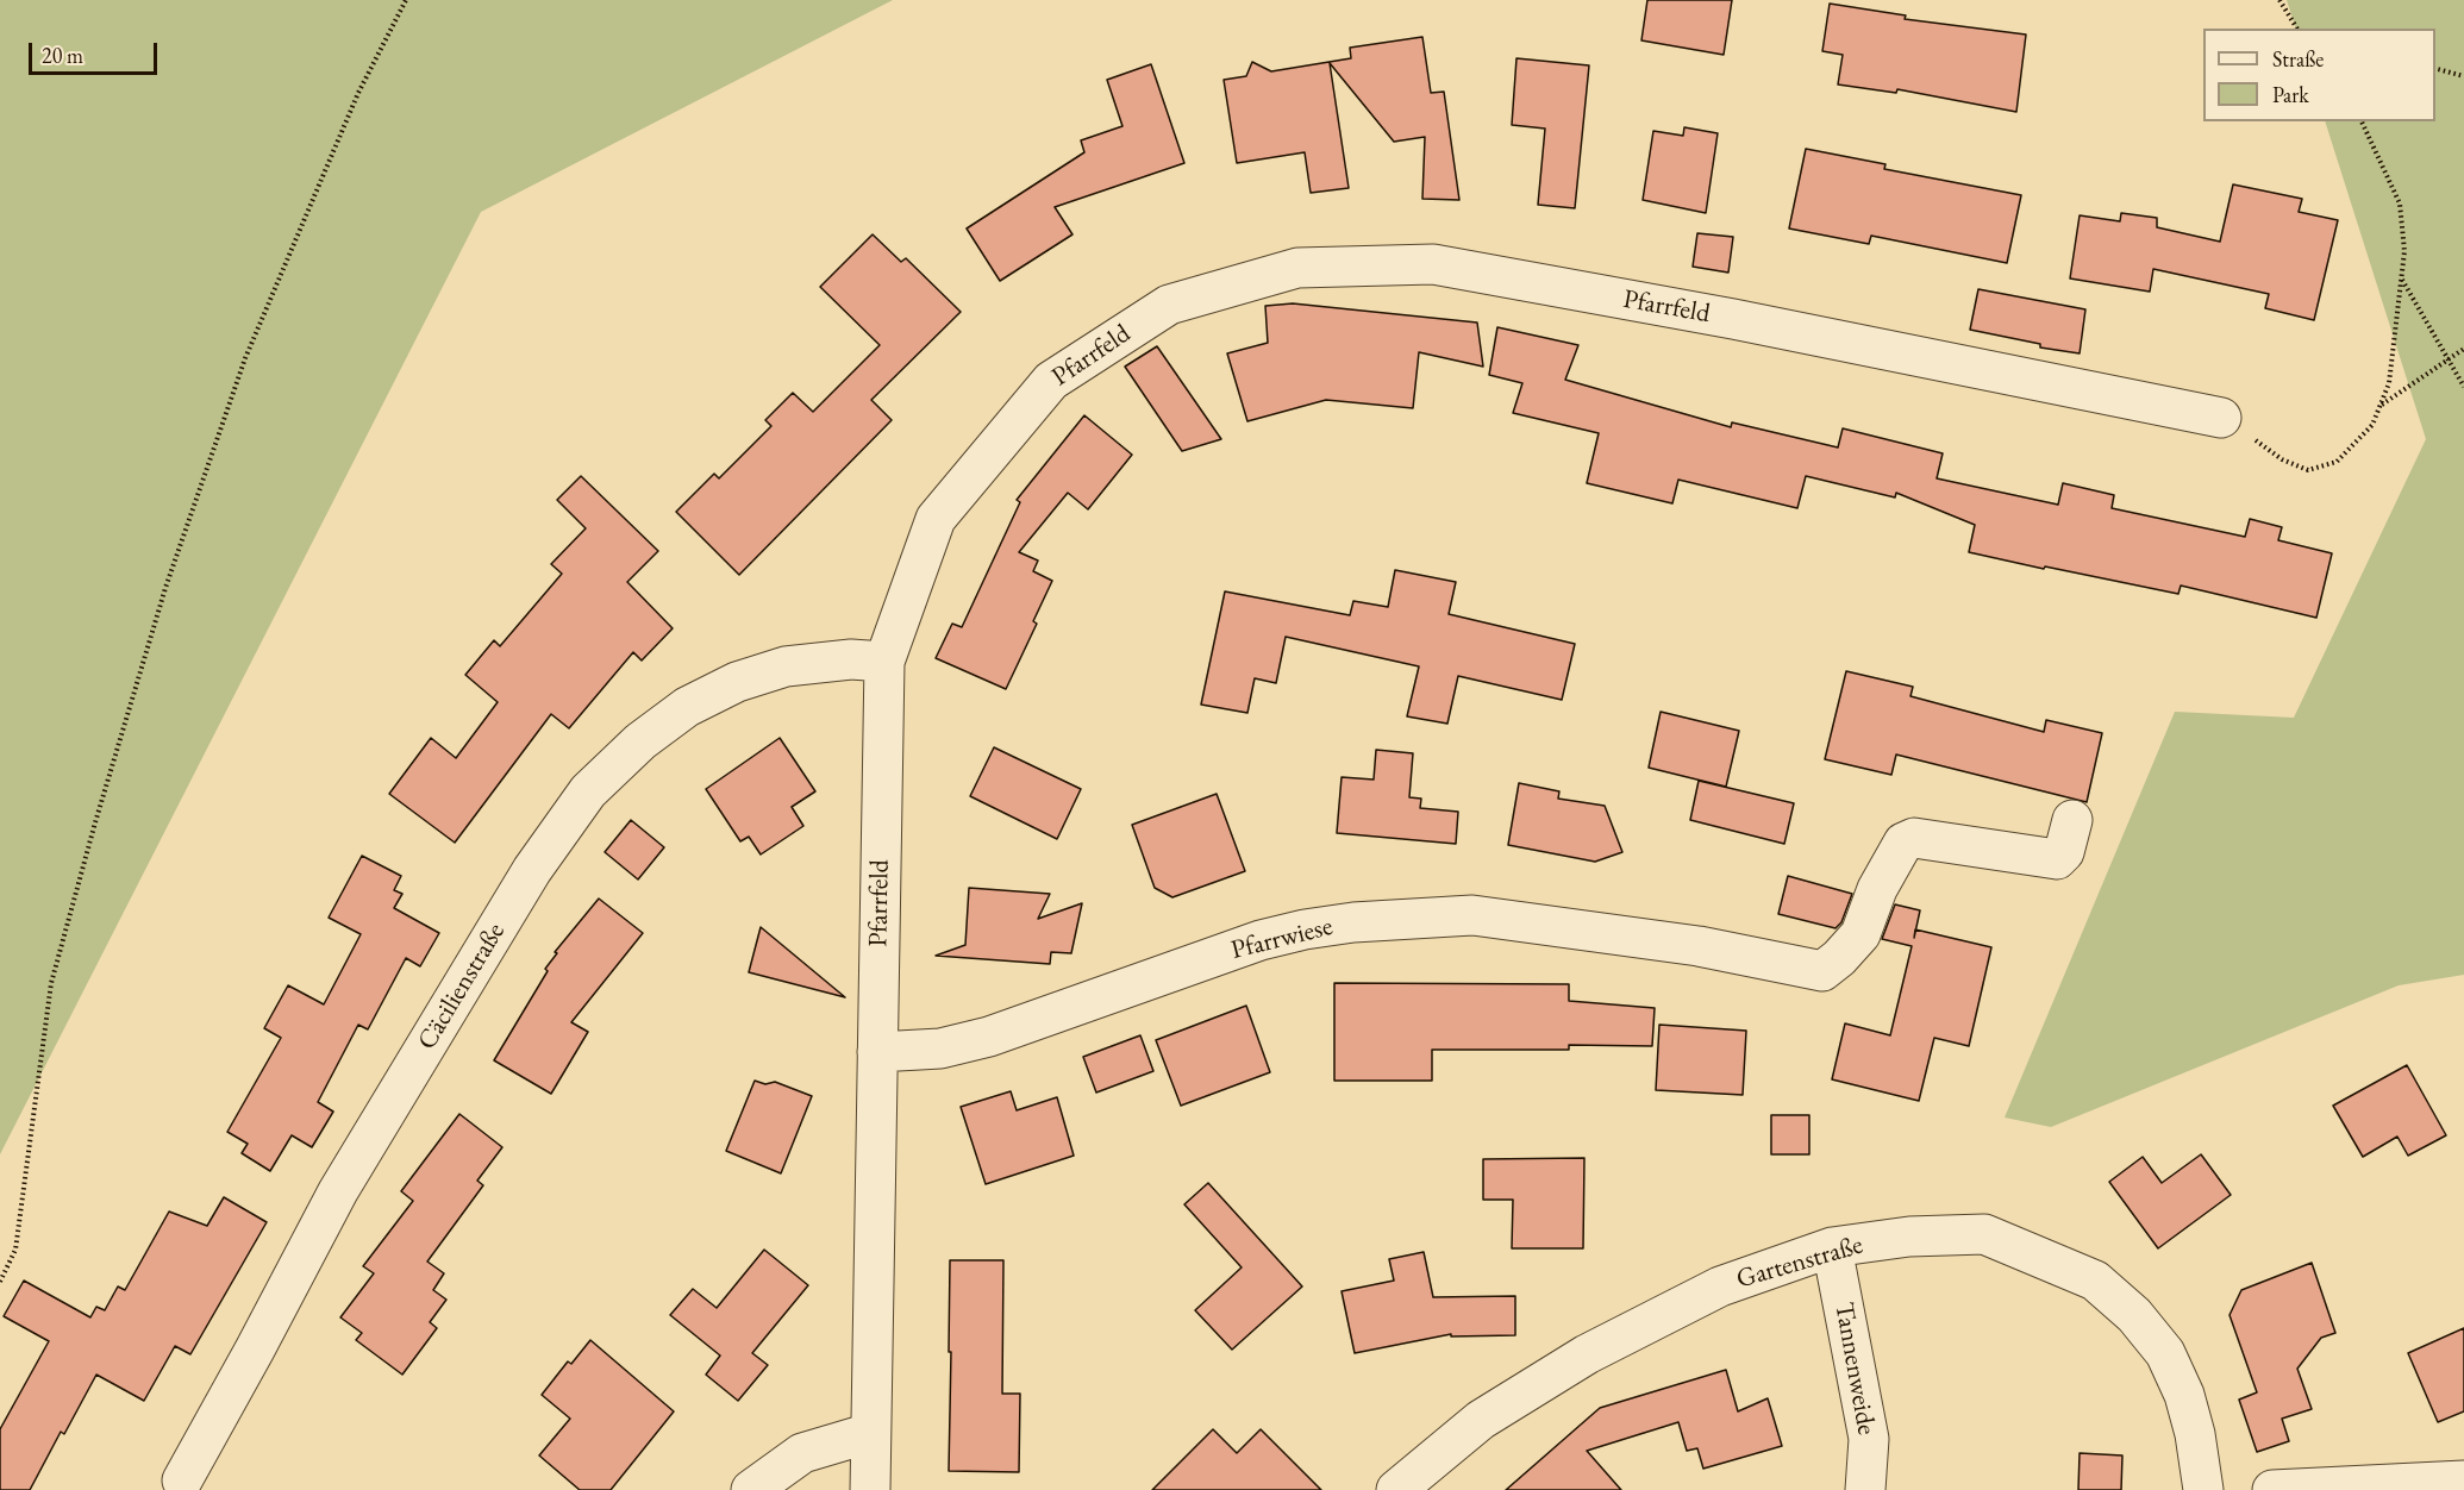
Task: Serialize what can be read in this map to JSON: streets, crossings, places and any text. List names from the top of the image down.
{
  "streets": {
    "street": [
      "Pfarrfeld",
      "Pfarrwiese",
      "Cäcilienstraße",
      "Gartenstraße",
      "Tannenweide"
    ]
  },
  "crossings": [
    ["Pfarrfeld", "Pfarrwiese"],
    ["Pfarrfeld", "Cäcilienstraße"],
    ["Gartenstraße", "Tannenweide"]
  ],
  "legend": ["Straße", "Park"],
  "scale_bar": "20 m"
}
